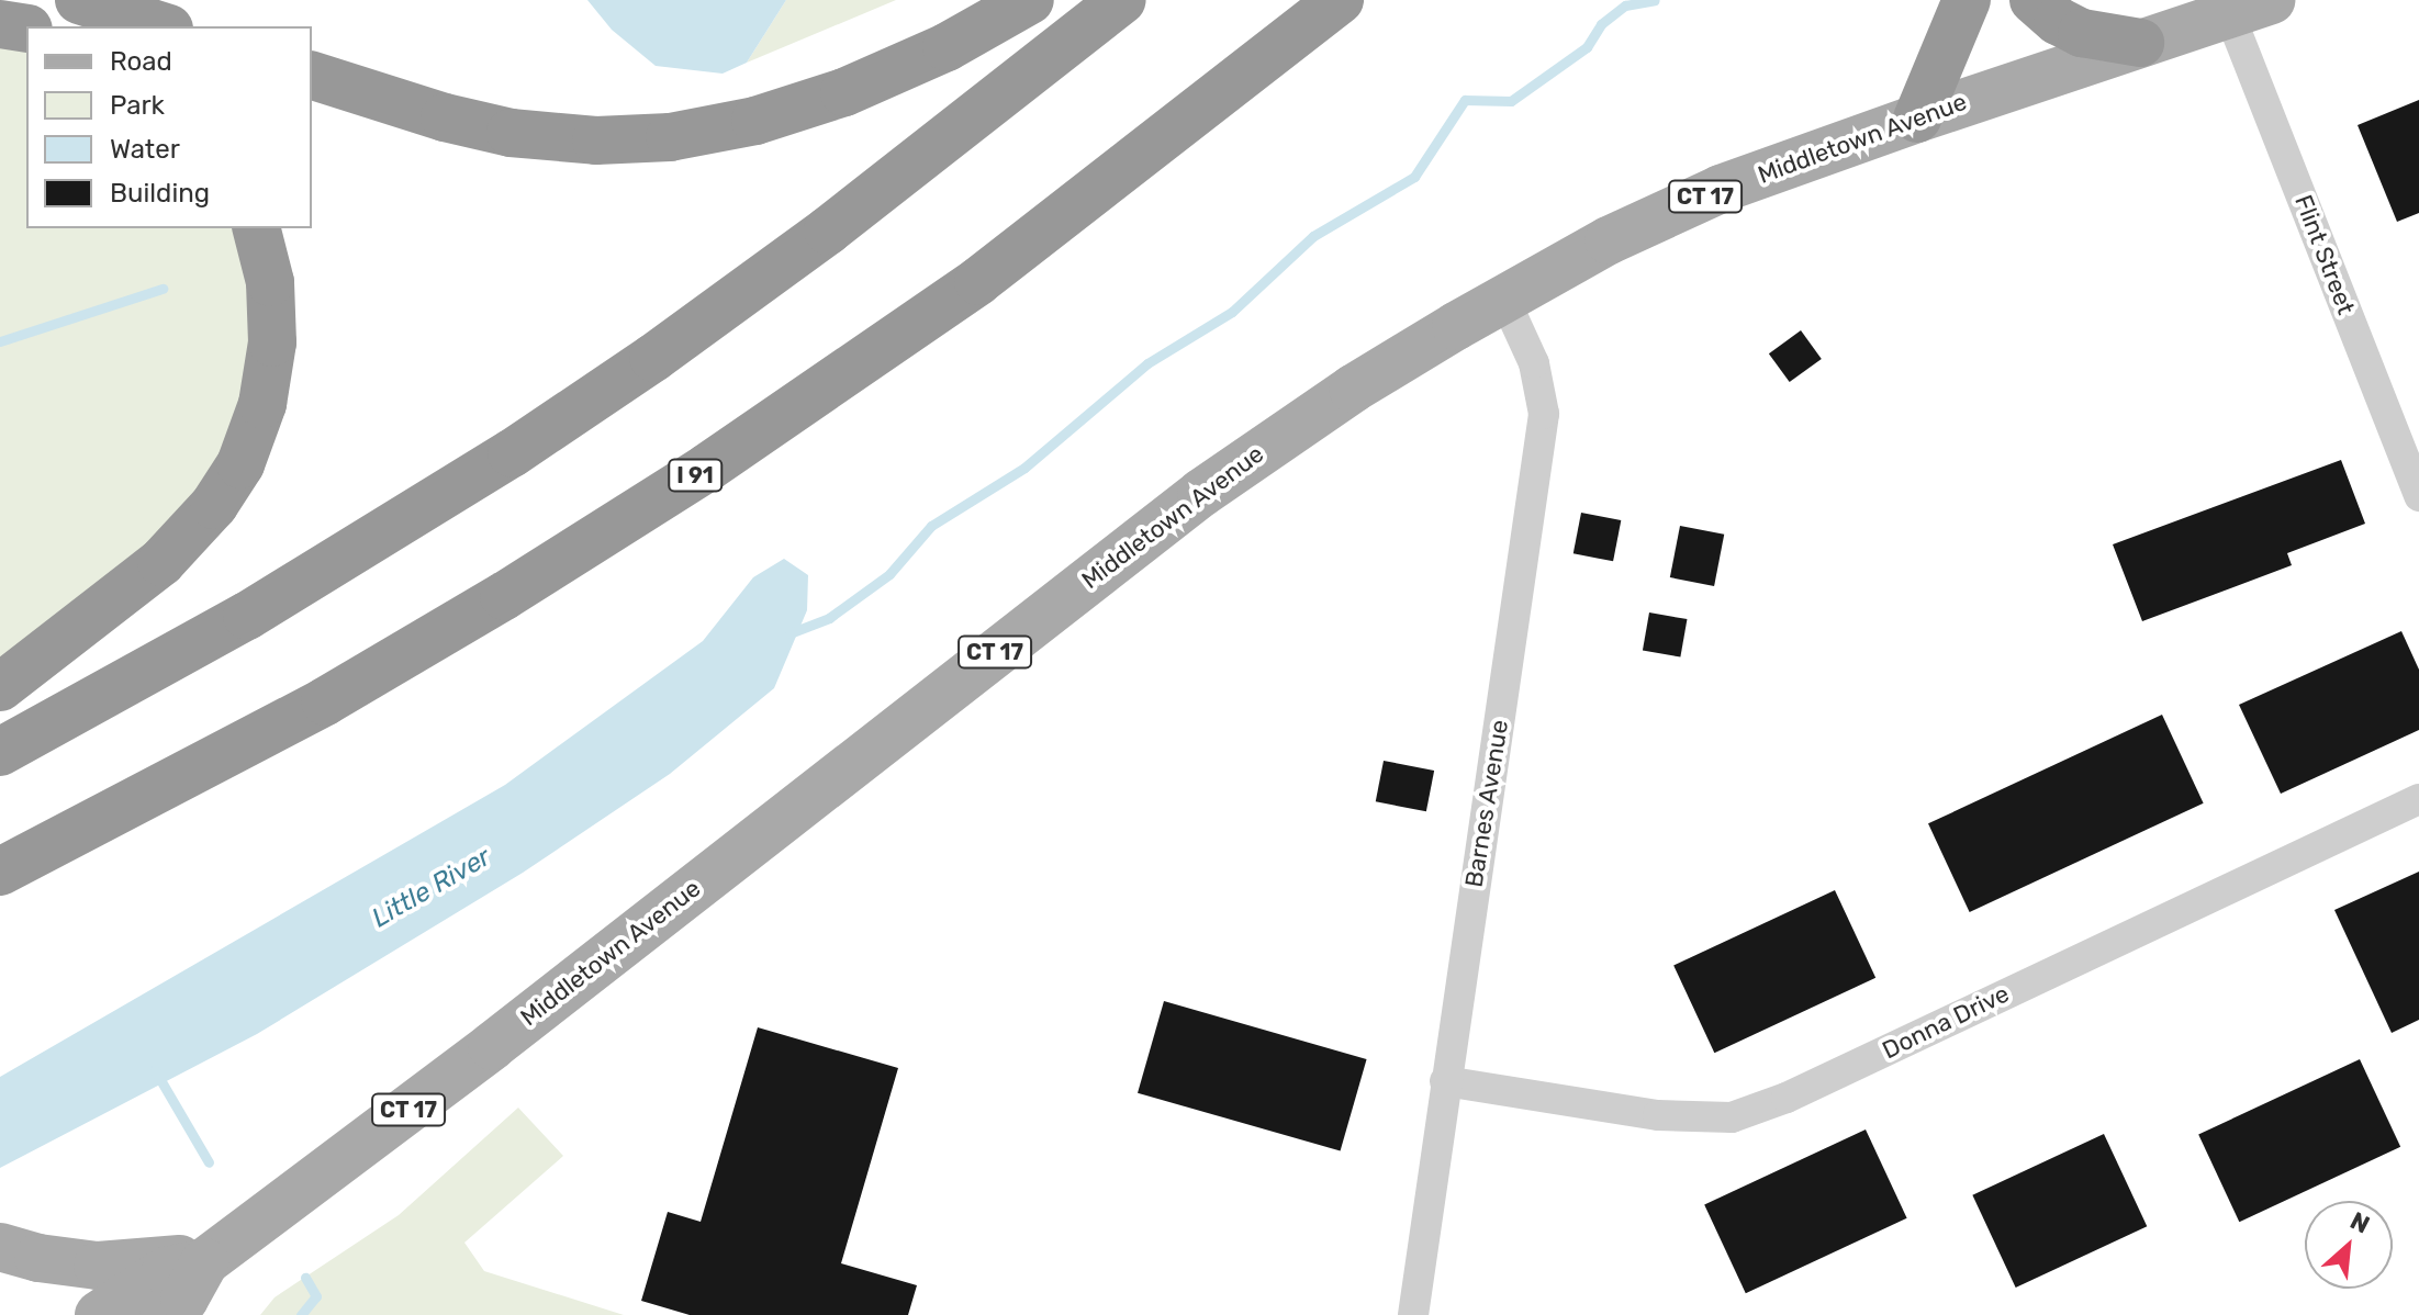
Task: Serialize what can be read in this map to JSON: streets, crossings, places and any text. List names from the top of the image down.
{
  "streets": {
    "highway": ["I 91"],
    "main road": ["Middletown Avenue", "CT 17"],
    "street": ["Flint Street", "Barnes Avenue", "Donna Drive"]
  },
  "crossings": [
    ["Middletown Avenue", "Flint Street"],
    ["Middletown Avenue", "Barnes Avenue"],
    ["Barnes Avenue", "Donna Drive"]
  ],
  "water": ["Little River"],
  "legend": [
    "Road",
    "Park",
    "Water",
    "Building"
  ],
  "north": "top right"
}
